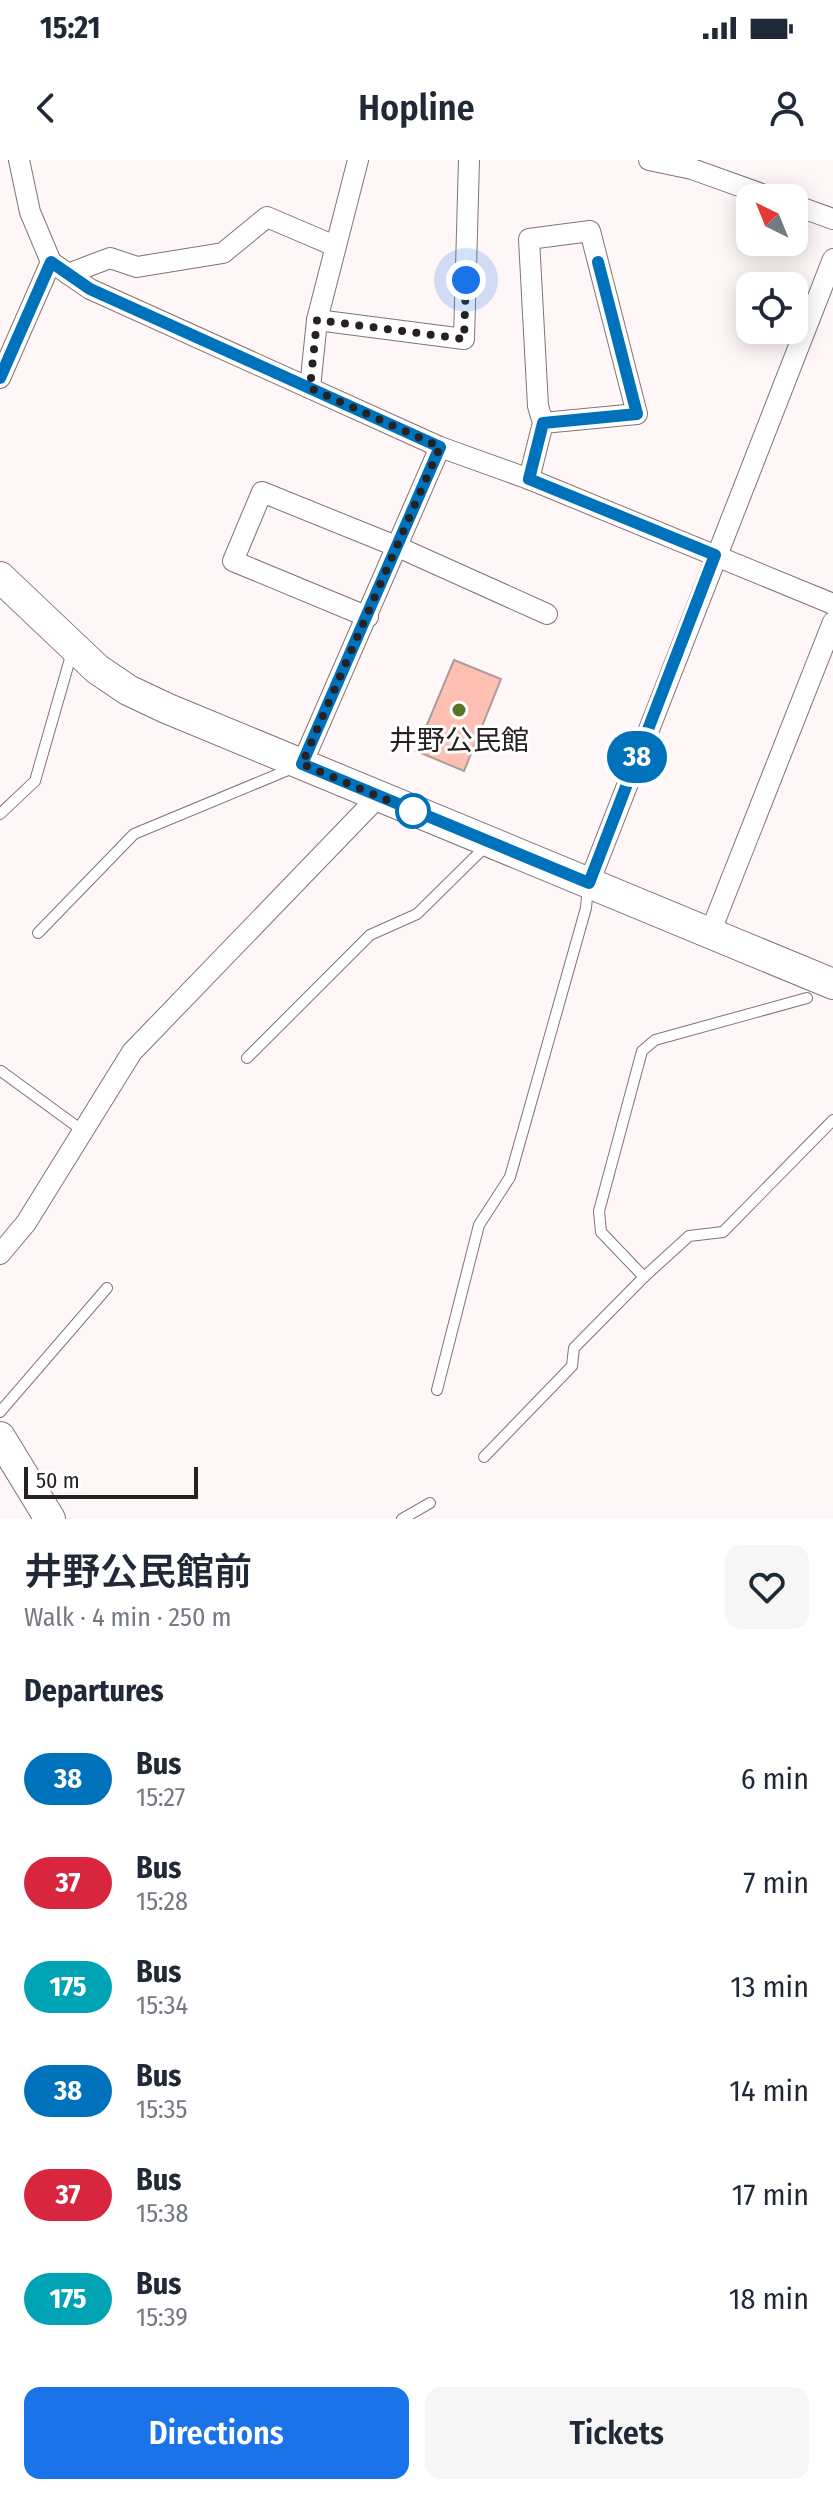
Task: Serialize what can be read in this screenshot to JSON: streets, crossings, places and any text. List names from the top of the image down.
{
  "places": ["井野公民館"],
  "lines": ["bus line 38"],
  "scale_bar": "50 m",
  "north": "top left",
  "page": {
    "status": "15:21",
    "header": "Hopline",
    "on_map": "38",
    "scale": "50 m",
    "heading": [
      ["井野公民館前", "Walk · 4 min · 250 m"],
      "Departures"
    ],
    "list": [
      {
        "mark": "38",
        "name": "Bus",
        "note": "15:27",
        "value": "6 min"
      },
      {
        "mark": "37",
        "name": "Bus",
        "note": "15:28",
        "value": "7 min"
      },
      {
        "mark": "175",
        "name": "Bus",
        "note": "15:34",
        "value": "13 min"
      },
      {
        "mark": "38",
        "name": "Bus",
        "note": "15:35",
        "value": "14 min"
      },
      {
        "mark": "37",
        "name": "Bus",
        "note": "15:38",
        "value": "17 min"
      },
      {
        "mark": "175",
        "name": "Bus",
        "note": "15:39",
        "value": "18 min"
      }
    ],
    "buttons": ["Directions", "Tickets"]
  }
}
